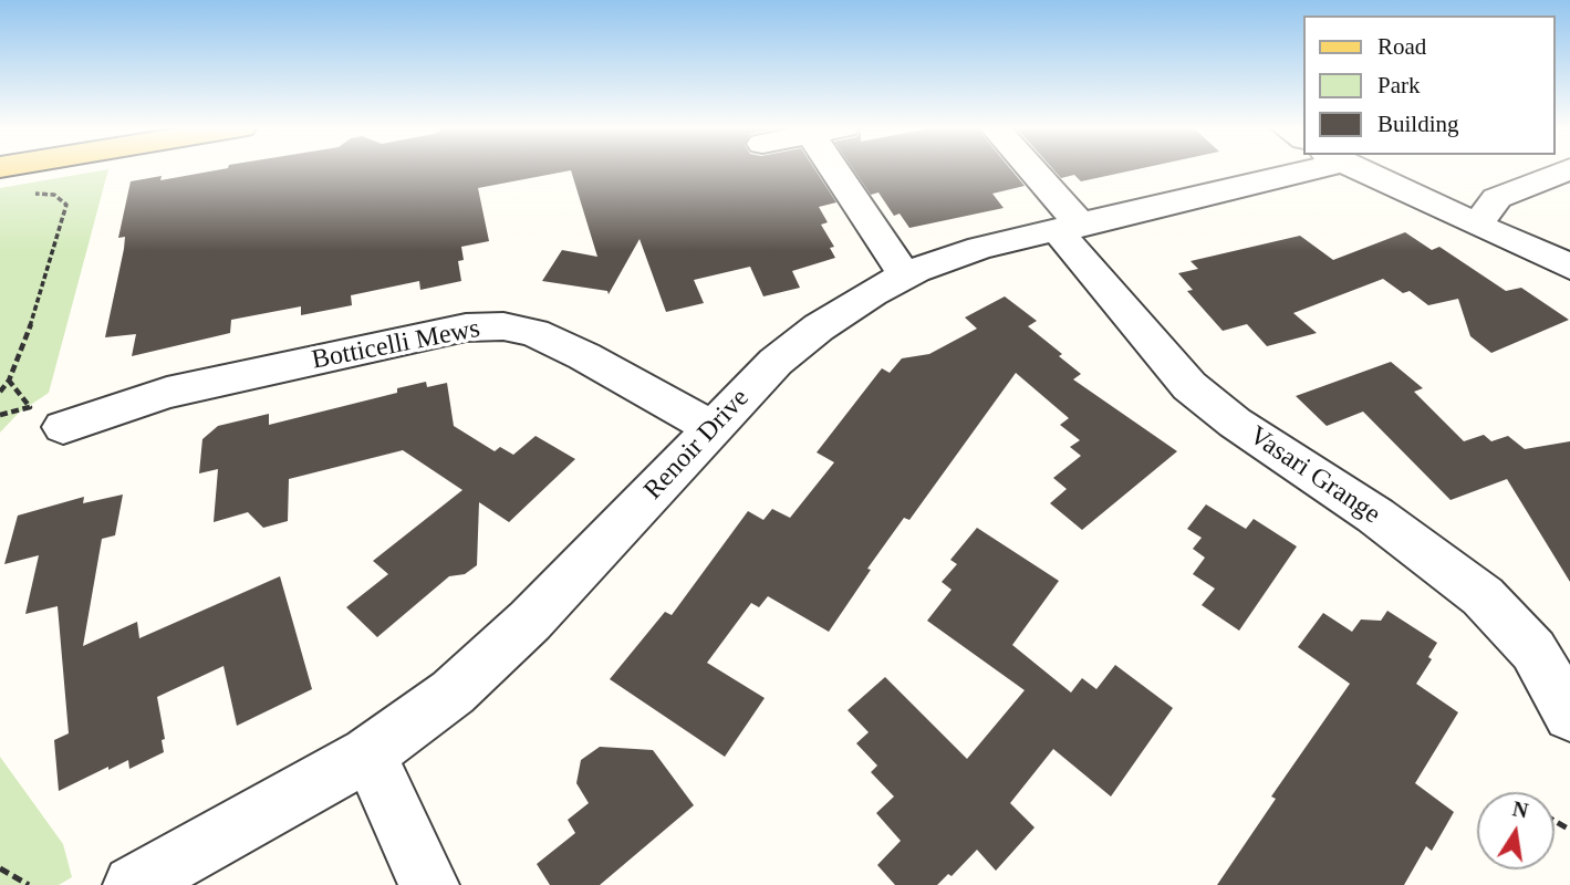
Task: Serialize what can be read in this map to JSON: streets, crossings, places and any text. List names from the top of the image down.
{
  "streets": {
    "street": ["Botticelli Mews", "Renoir Drive", "Vasari Grange"]
  },
  "crossings": [
    ["Botticelli Mews", "Renoir Drive"],
    ["Renoir Drive", "Vasari Grange"]
  ],
  "legend": ["Road", "Park", "Building"],
  "north": "top"
}
